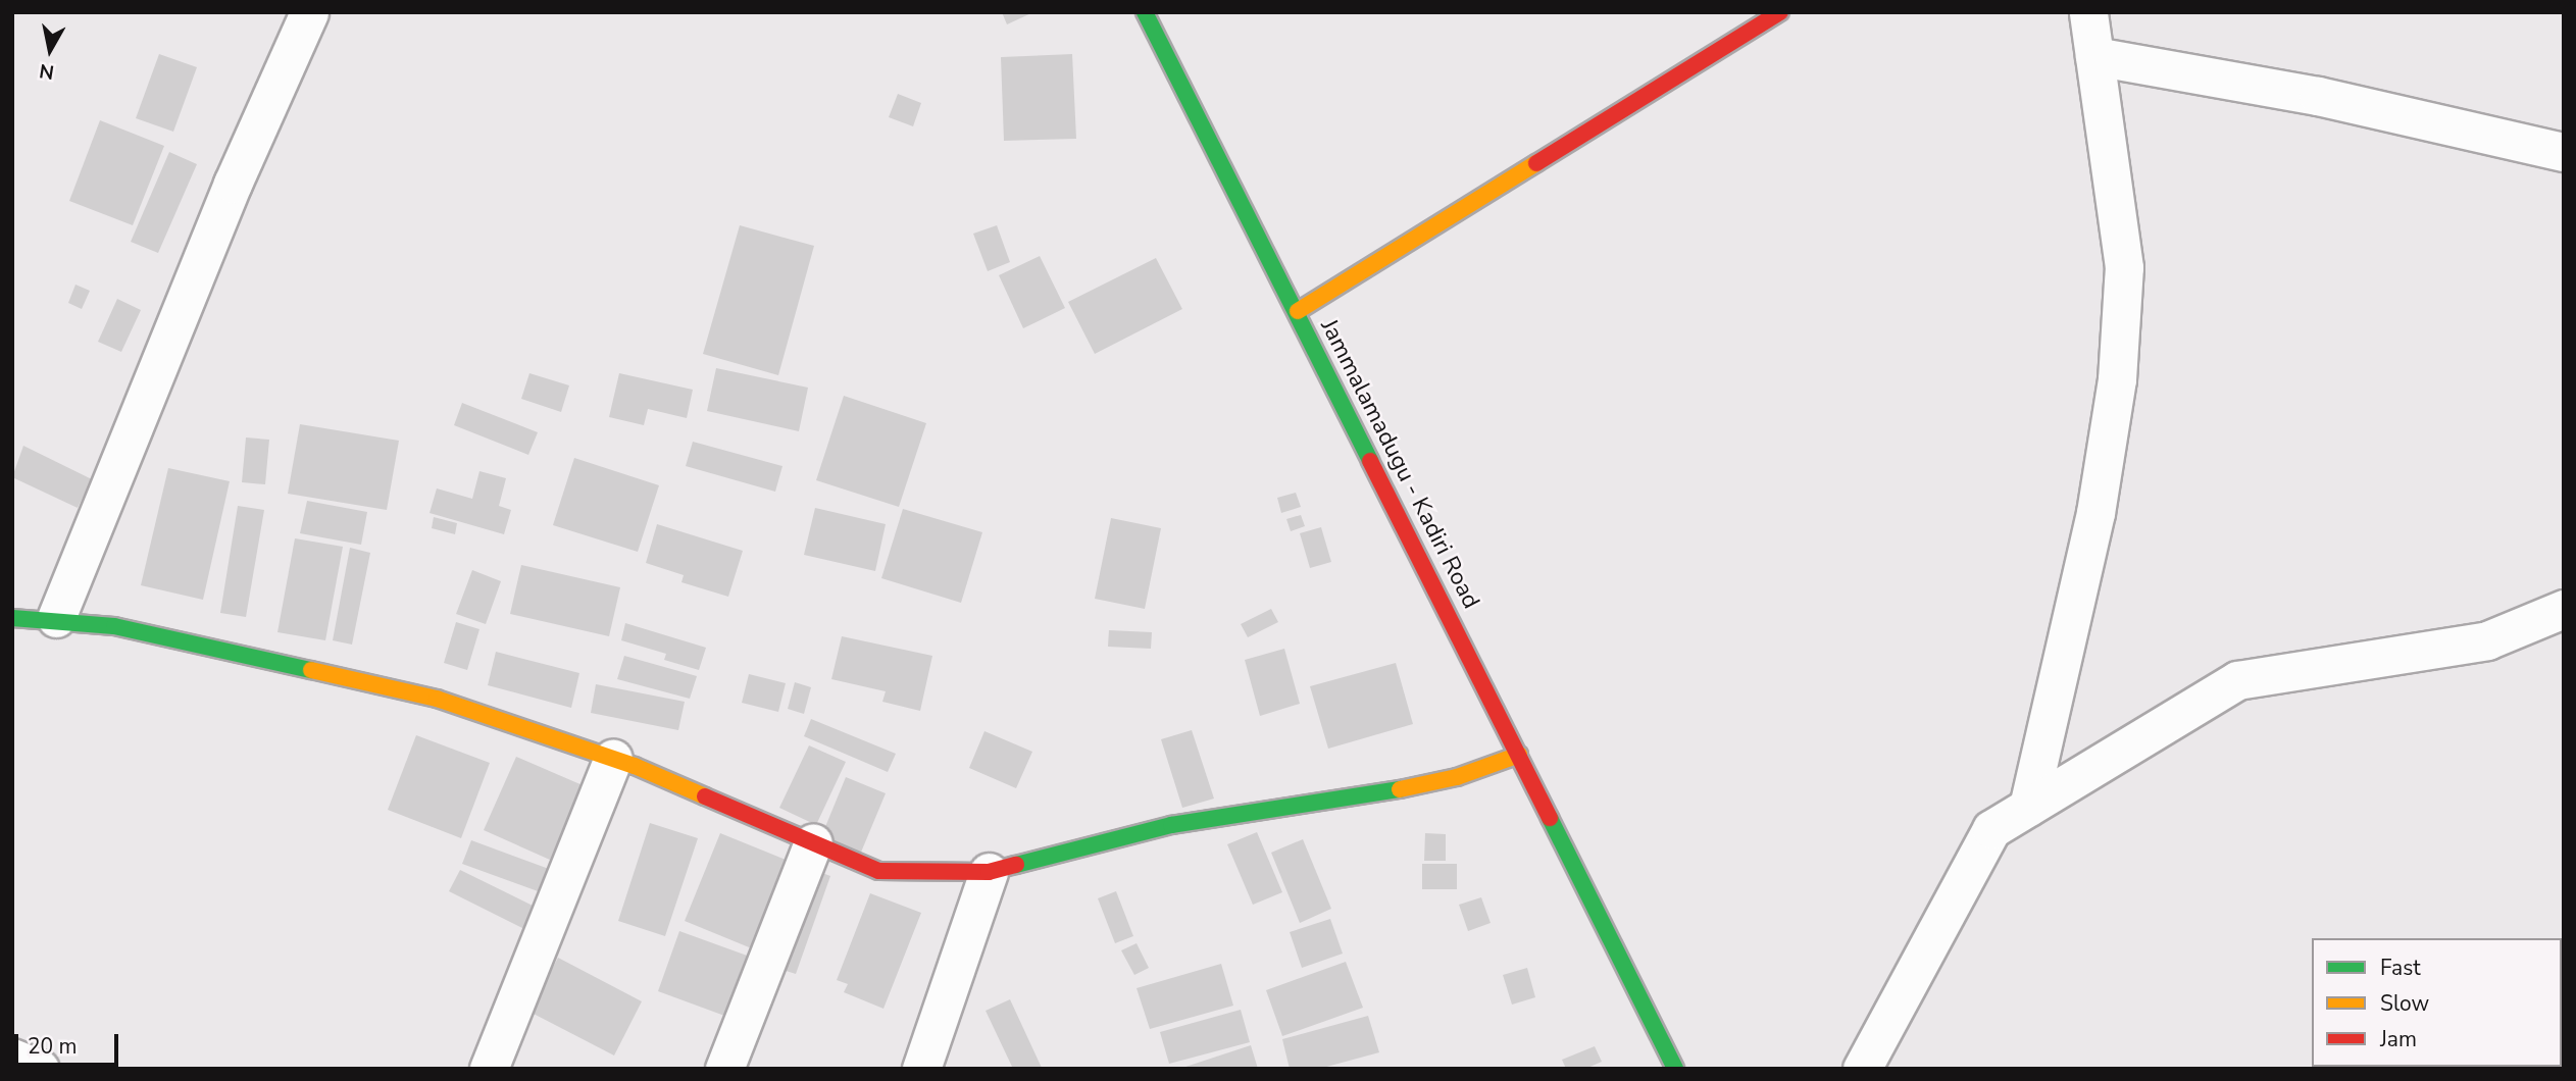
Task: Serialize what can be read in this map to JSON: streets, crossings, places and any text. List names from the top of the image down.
{
  "streets": {
    "main road": ["Jammalamadugu - Kadiri Road"]
  },
  "legend": ["Fast", "Slow", "Jam"],
  "scale_bar": "20 m",
  "north": "bottom"
}
